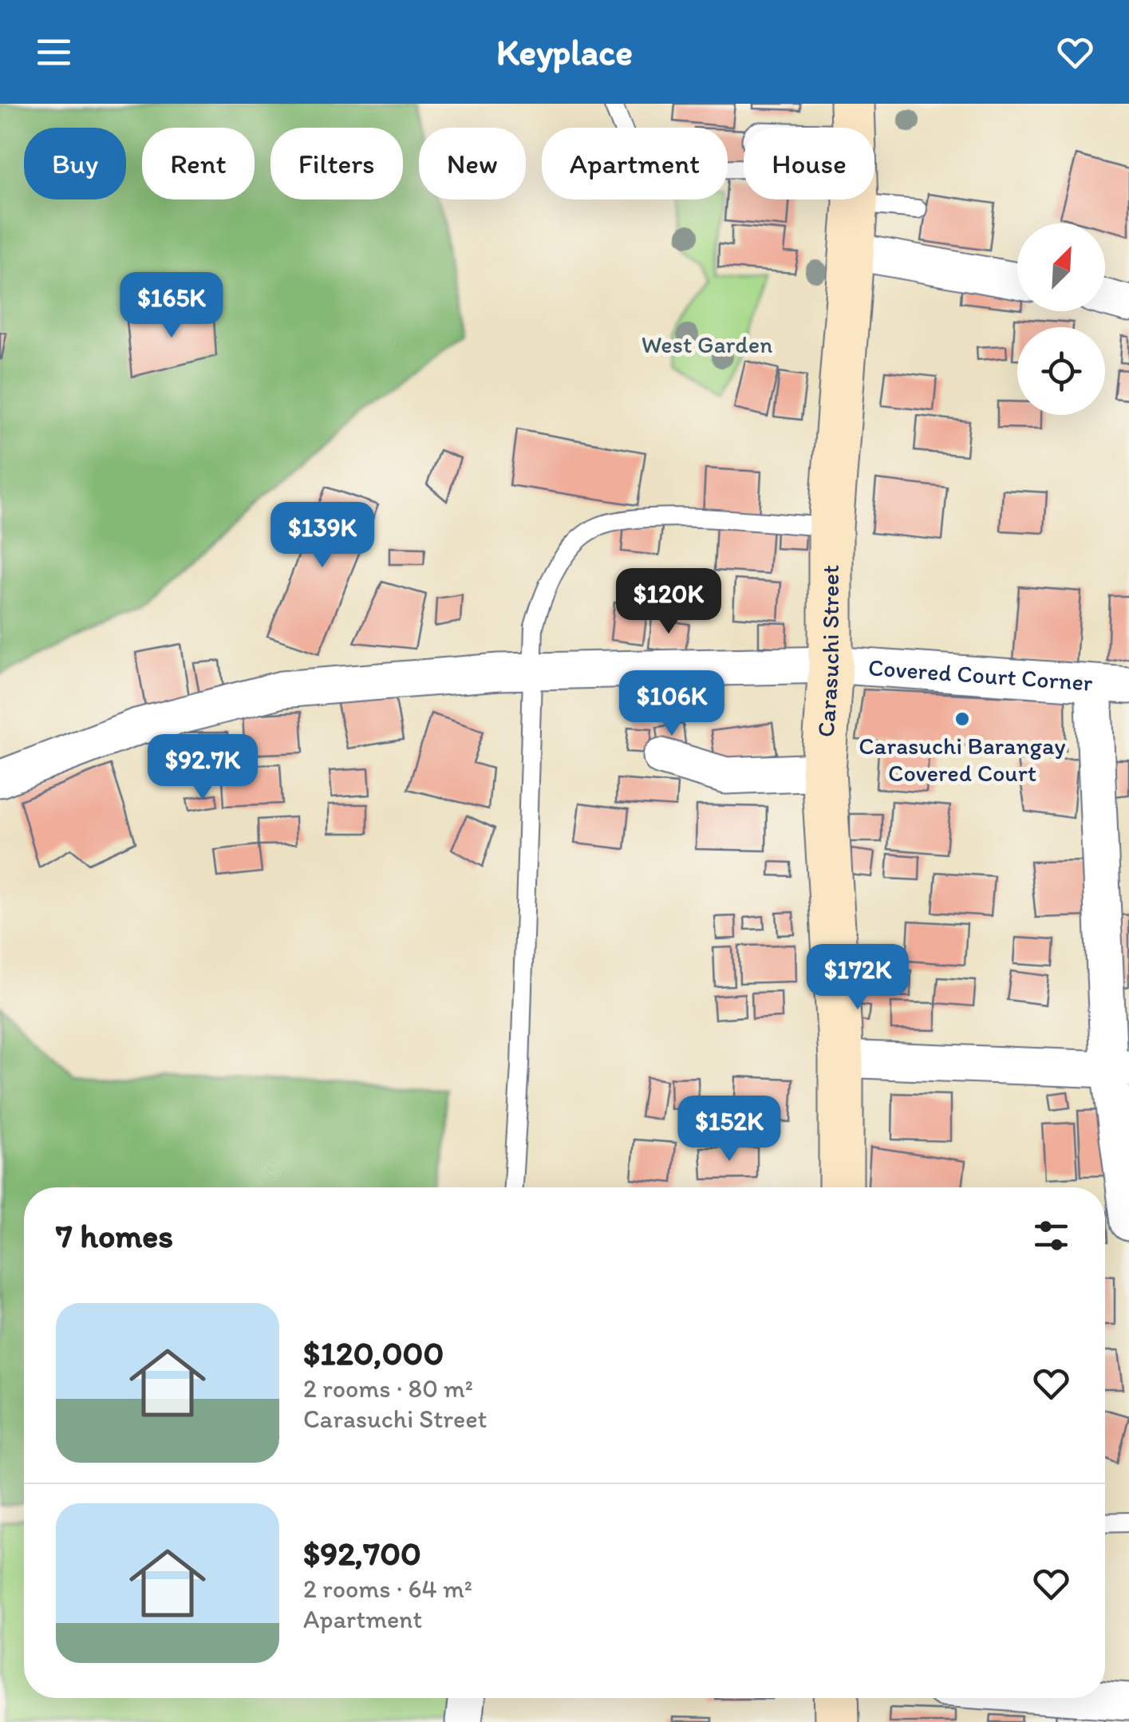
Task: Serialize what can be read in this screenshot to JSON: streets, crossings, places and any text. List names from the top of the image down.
{
  "streets": {
    "street": ["Carasuchi Street", "Covered Court Corner"]
  },
  "crossings": [
    ["Carasuchi Street", "Covered Court Corner"]
  ],
  "parks": ["West Garden"],
  "places": ["Carasuchi Barangay Covered Court"],
  "north": "top right",
  "page": {
    "header": "Keyplace",
    "chip": [
      "Buy",
      "Rent",
      "Filters",
      "New",
      "Apartment",
      "House"
    ],
    "price": [
      "$165K",
      "$139K",
      "$120K",
      "$106K",
      "$92.7K",
      "$172K",
      "$152K"
    ],
    "heading": "7 homes",
    "list": [
      {
        "name": "$120,000",
        "note": "2 rooms · 80 m² · Carasuchi Street"
      },
      {
        "name": "$92,700",
        "note": "2 rooms · 64 m² · Apartment"
      }
    ]
  }
}
